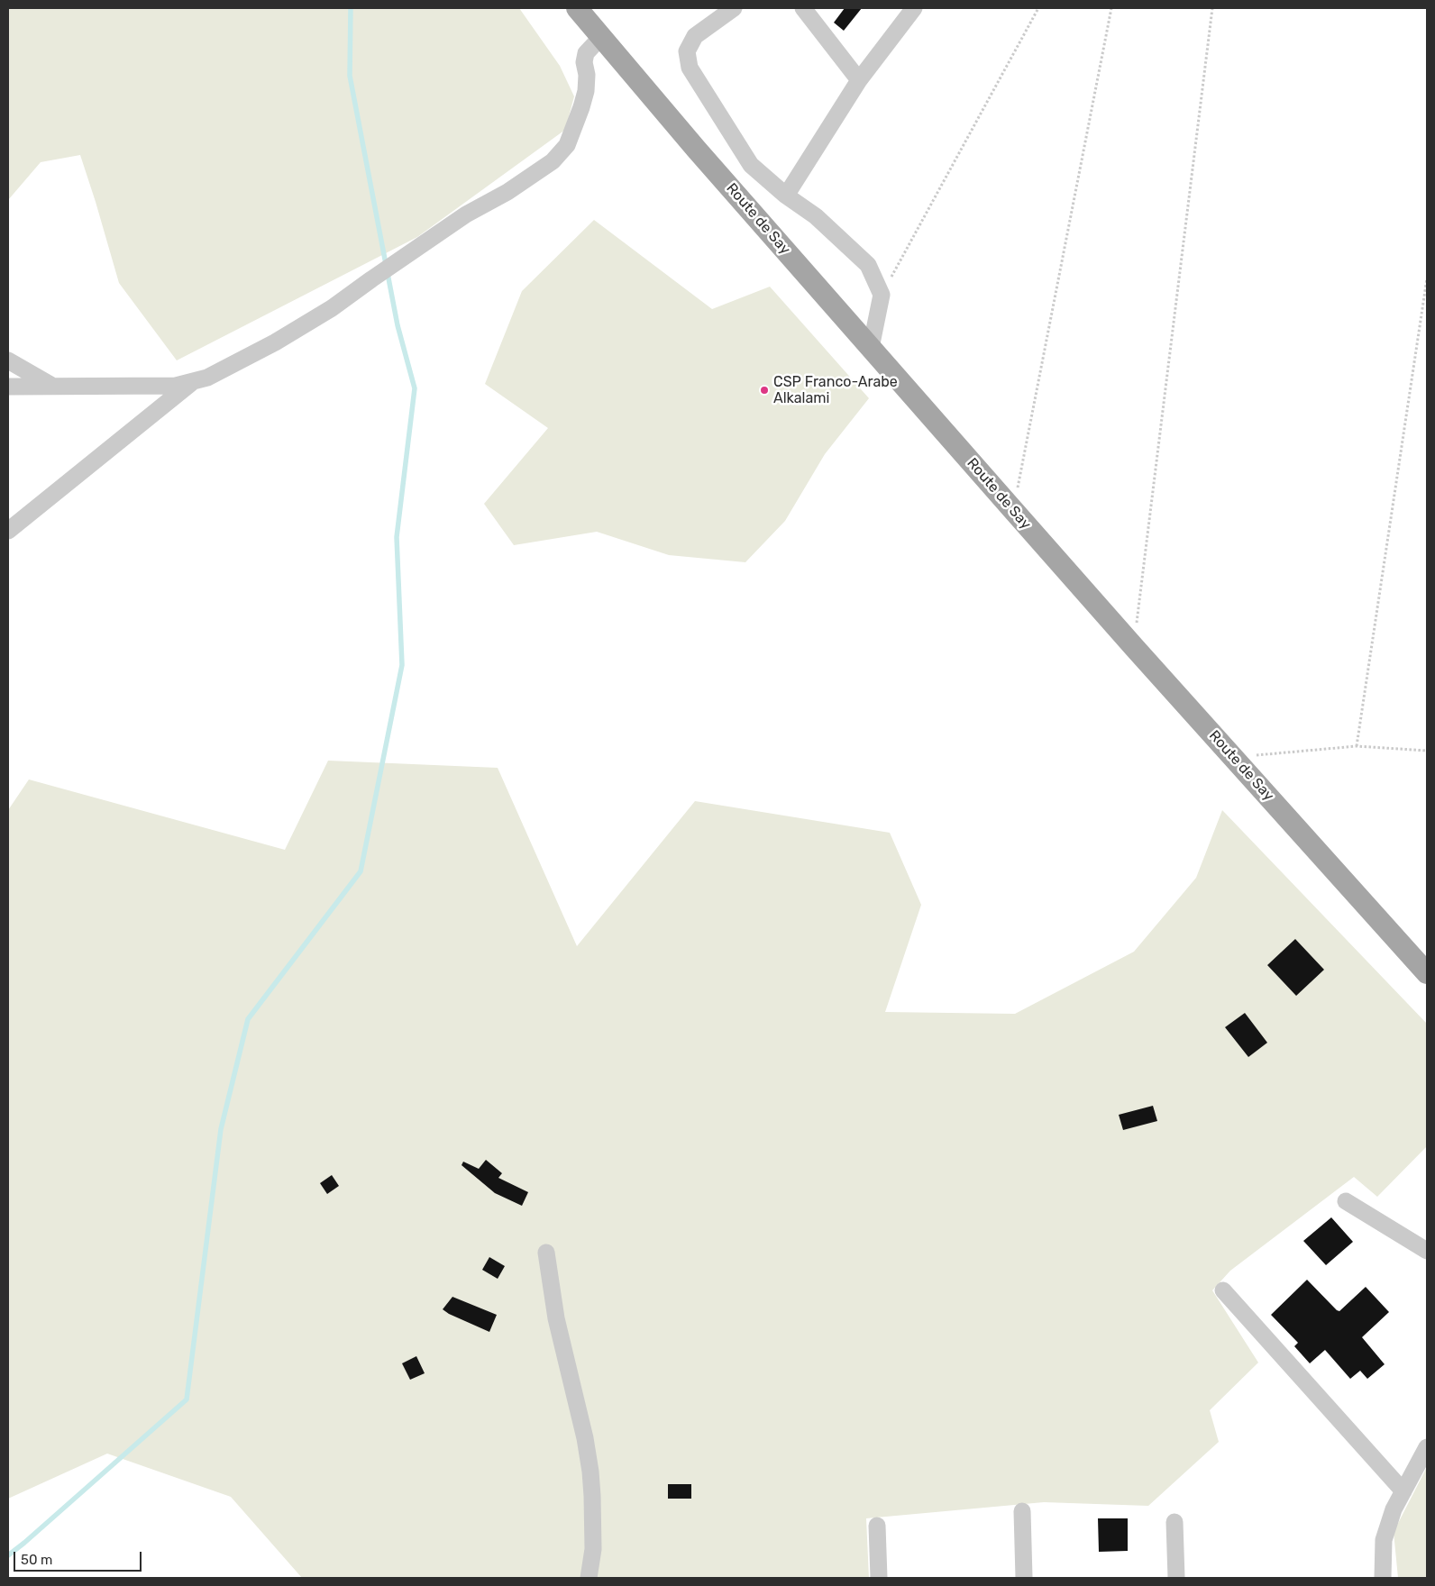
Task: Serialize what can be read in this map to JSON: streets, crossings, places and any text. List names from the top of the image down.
{
  "streets": {
    "main road": ["Route de Say"]
  },
  "places": ["CSP Franco-Arabe Alkalami"],
  "scale_bar": "50 m"
}
